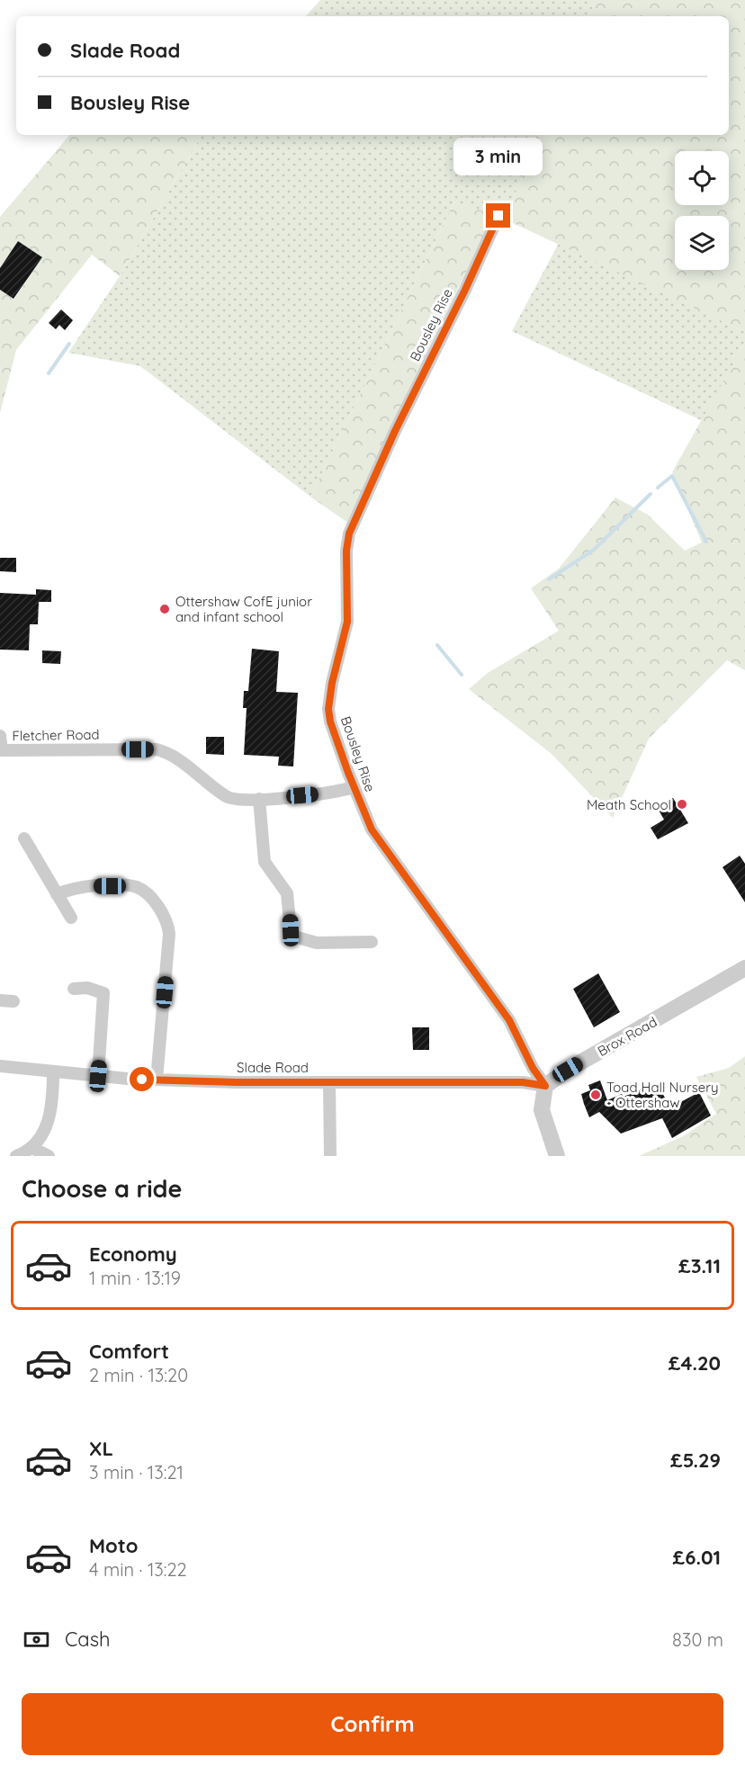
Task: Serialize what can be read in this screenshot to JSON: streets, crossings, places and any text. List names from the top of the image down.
{
  "streets": {
    "street": [
      "Bousley Rise",
      "Fletcher Road",
      "Brox Road",
      "Slade Road"
    ]
  },
  "crossings": [
    ["Bousley Rise", "Fletcher Road"],
    ["Bousley Rise", "Brox Road"],
    ["Bousley Rise", "Slade Road"],
    ["Brox Road", "Slade Road"]
  ],
  "places": ["Ottershaw CofE junior and infant school", "Meath School", "Toad Hall Nursery - Ottershaw"],
  "page": {
    "banner": ["Slade Road", "Bousley Rise"],
    "bubble": "3 min",
    "heading": "Choose a ride",
    "list": [
      {
        "name": "Economy",
        "note": "1 min · 13:19",
        "value": "£3.11"
      },
      {
        "name": "Comfort",
        "note": "2 min · 13:20",
        "value": "£4.20"
      },
      {
        "name": "XL",
        "note": "3 min · 13:21",
        "value": "£5.29"
      },
      {
        "name": "Moto",
        "note": "4 min · 13:22",
        "value": "£6.01"
      }
    ],
    "pay": ["Cash", "830 m"],
    "buttons": "Confirm"
  }
}
